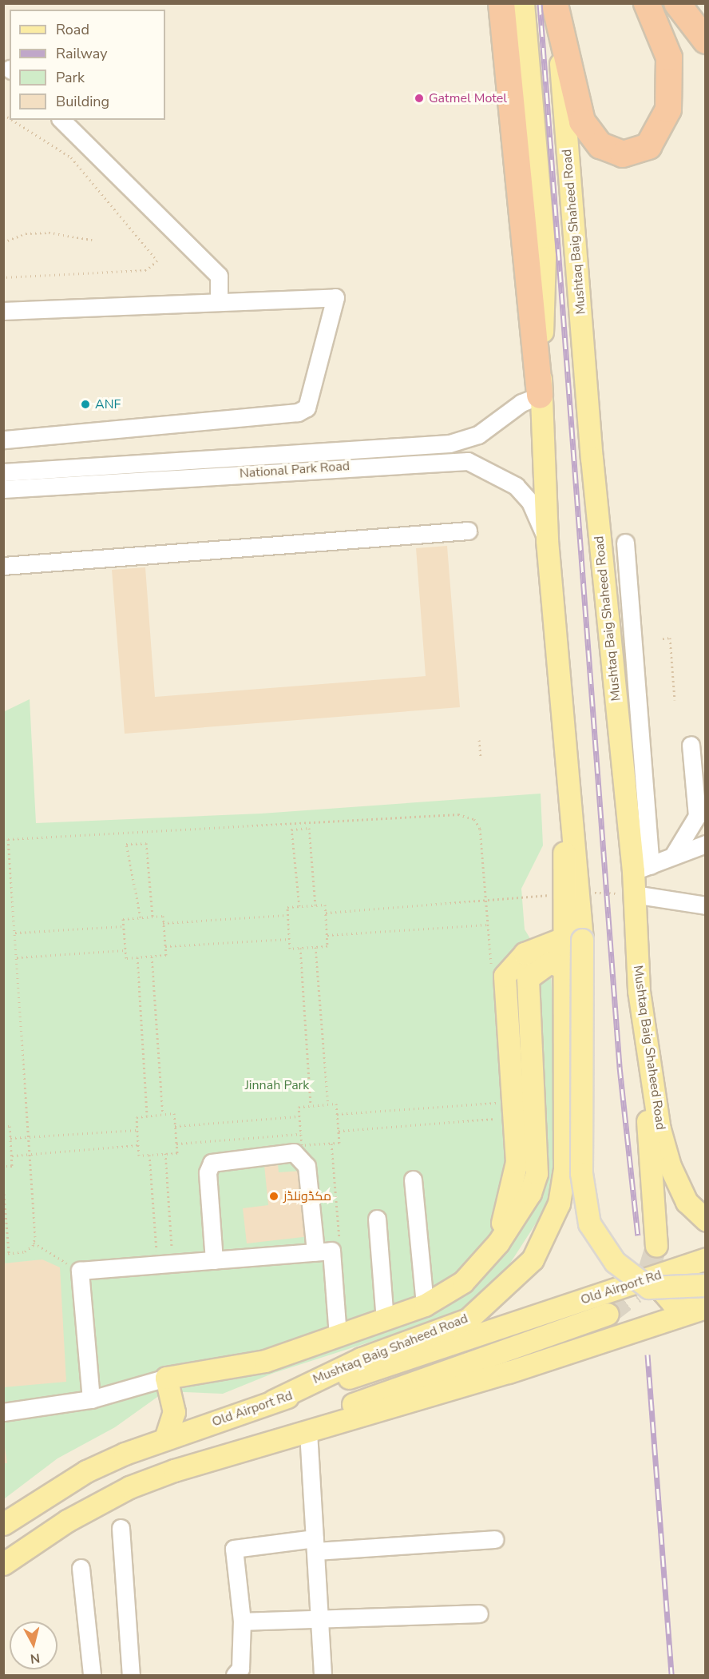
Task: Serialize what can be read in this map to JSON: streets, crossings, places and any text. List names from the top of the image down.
{
  "streets": {
    "main road": ["Mushtaq Baig Shaheed Road", "Old Airport Rd"],
    "street": ["National Park Road"]
  },
  "crossings": [
    ["Mushtaq Baig Shaheed Road", "Old Airport Rd"]
  ],
  "parks": ["Jinnah Park"],
  "places": ["Gatmel Motel", "ANF", "مکڈونلڈز"],
  "legend": [
    "Road",
    "Railway",
    "Park",
    "Building"
  ],
  "north": "bottom"
}
